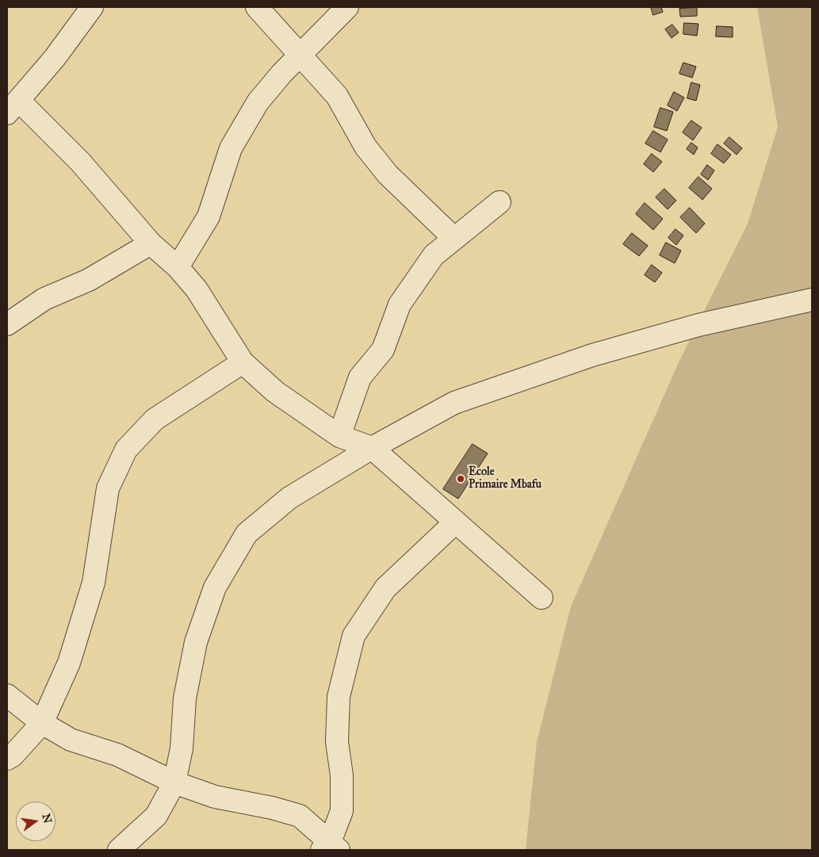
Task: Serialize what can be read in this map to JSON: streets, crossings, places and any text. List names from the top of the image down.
{
  "places": ["Ecole Primaire Mbafu"],
  "north": "right"
}
